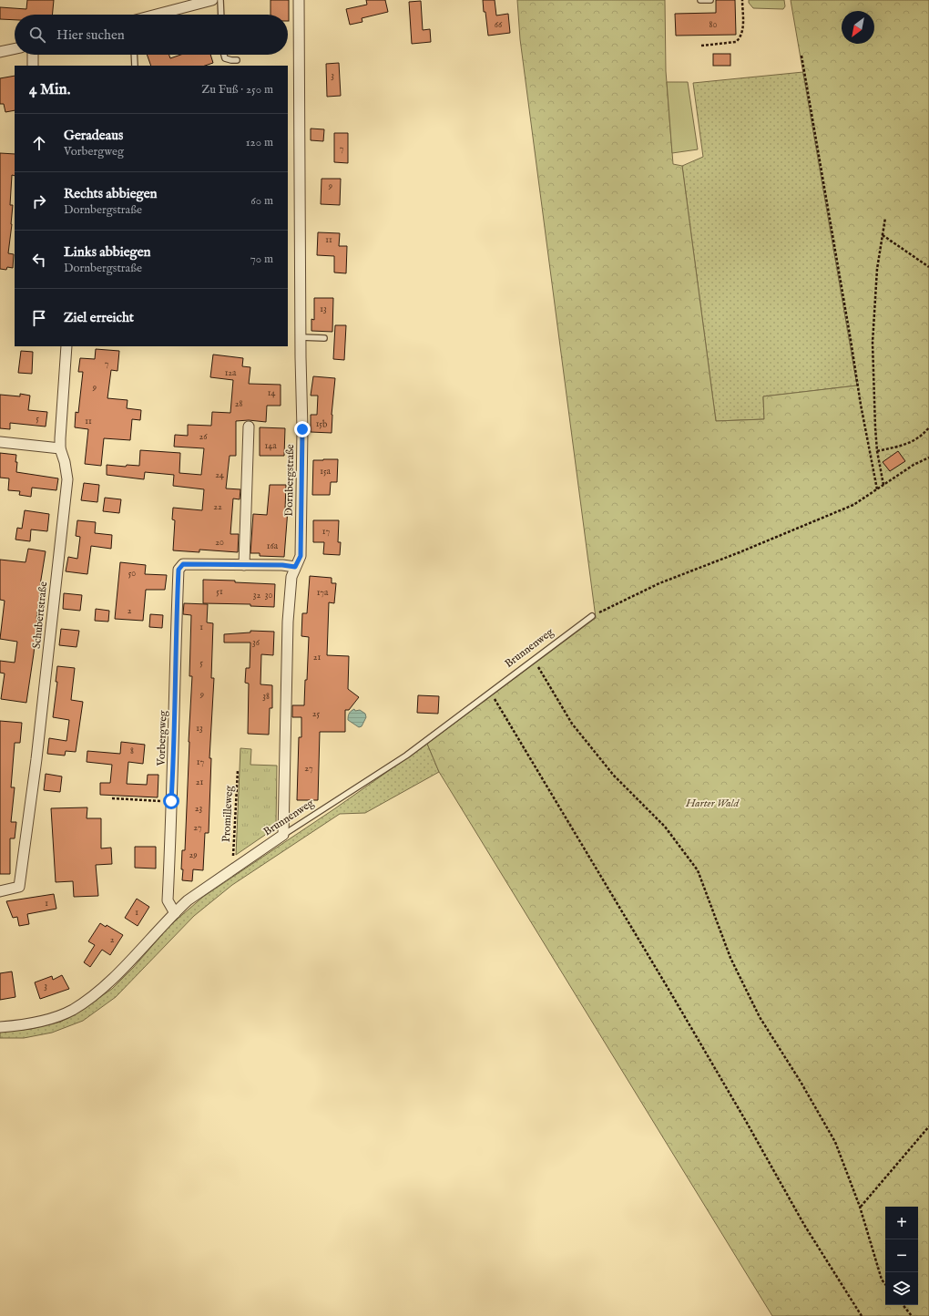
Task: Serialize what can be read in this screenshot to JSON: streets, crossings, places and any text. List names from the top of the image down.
{
  "streets": {
    "street": [
      "Dornbergstraße",
      "Schubertstraße",
      "Brunnenweg",
      "Vorbergweg"
    ],
    "path": ["Promilleweg"]
  },
  "crossings": [
    ["Dornbergstraße", "Brunnenweg"],
    ["Brunnenweg", "Vorbergweg"]
  ],
  "parks": ["Harter Wald"],
  "house_numbers": [
    "66",
    "80",
    "3",
    "7",
    "9",
    "11",
    "13",
    "7",
    "12a",
    "9",
    "14",
    "28",
    "5",
    "11",
    "15b",
    "26",
    "14a",
    "15a",
    "24",
    "22",
    "17",
    "20",
    "16a",
    "50",
    "51",
    "17a",
    "32",
    "30",
    "2",
    "1",
    "36",
    "21",
    "5",
    "9",
    "38",
    "25",
    "13",
    "8",
    "17",
    "27",
    "21",
    "23",
    "27",
    "29",
    "1",
    "1",
    "2",
    "3"
  ],
  "north": "bottom left",
  "page": {
    "search": "Hier suchen",
    "heading": ["4 Min.", "Zu Fuß · 250 m"],
    "list": [
      ["Geradeaus", "Vorbergweg", "120 m"],
      ["Rechts abbiegen", "Dornbergstraße", "60 m"],
      ["Links abbiegen", "Dornbergstraße", "70 m"],
      "Ziel erreicht"
    ],
    "map_buttons": ["+", "−"]
  }
}
